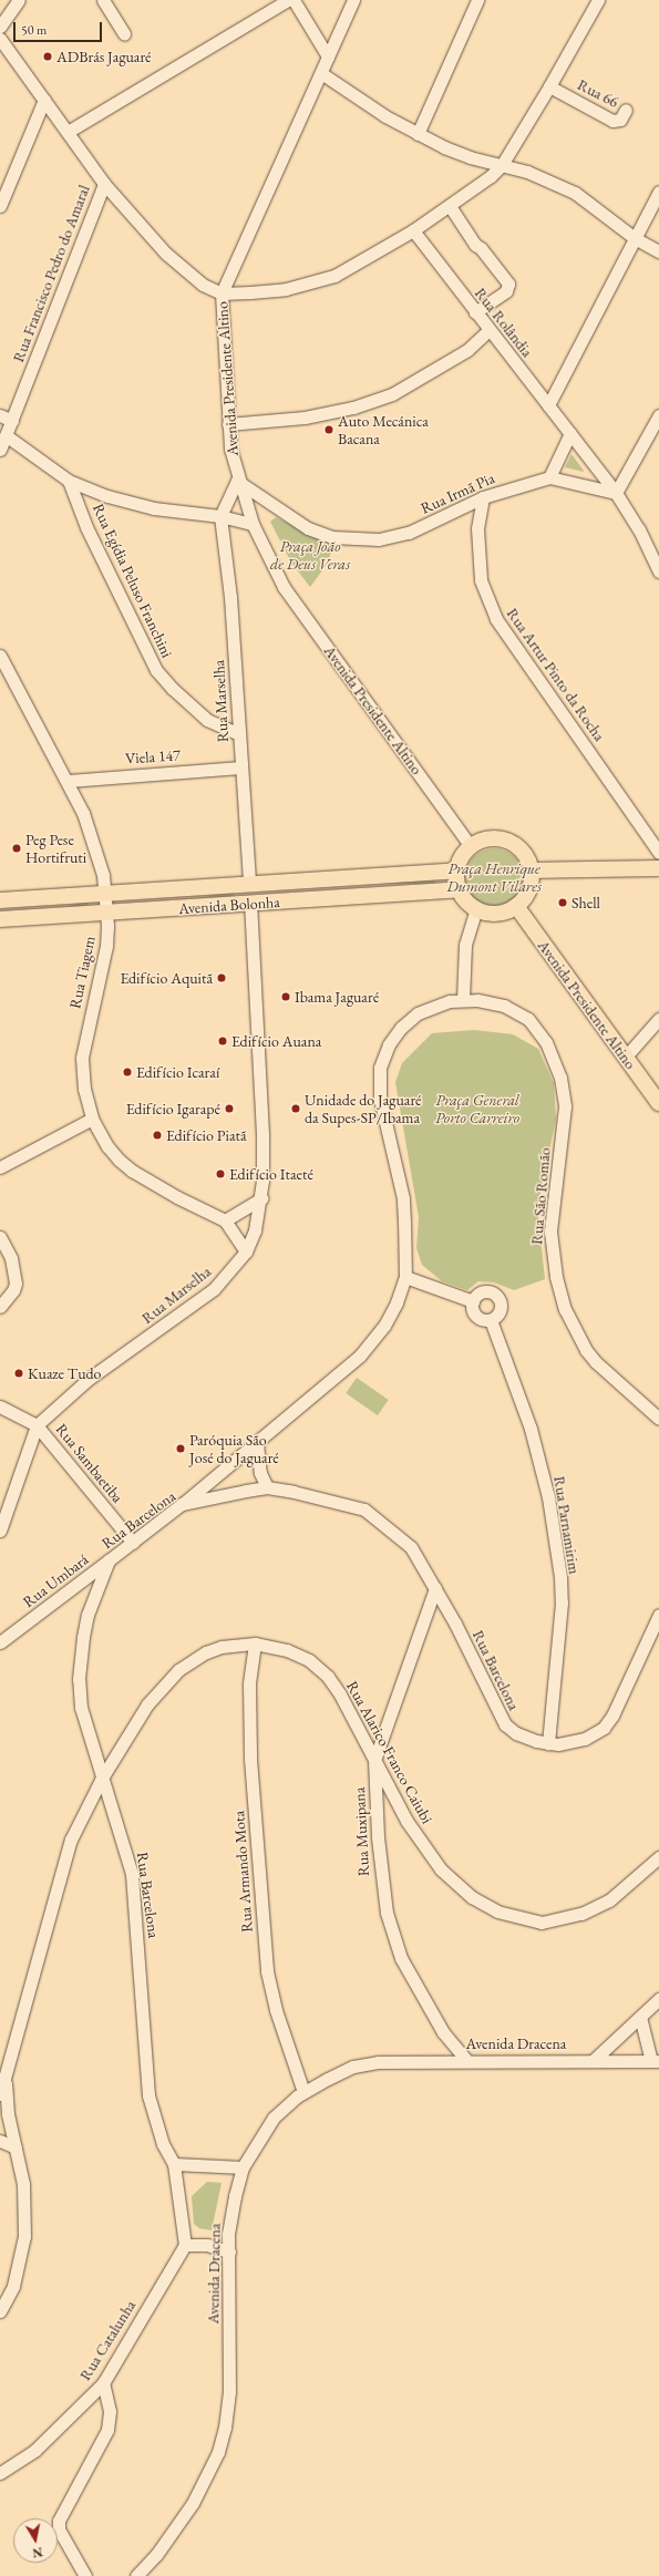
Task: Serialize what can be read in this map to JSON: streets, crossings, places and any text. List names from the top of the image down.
{
  "streets": {
    "main road": ["Avenida Presidente Altino", "Avenida Bolonha"],
    "street": [
      "Rua 66",
      "Rua Francisco Pedro do Amaral",
      "Rua Rolândia",
      "Rua Irmã Pia",
      "Rua Egídia Peluso Franchini",
      "Rua Artur Pinto da Rocha",
      "Rua Marselha",
      "Viela 147",
      "Rua Tiagem",
      "Rua São Romão",
      "Rua Sambaetiba",
      "Rua Barcelona",
      "Rua Parnamirim",
      "Rua Umbará",
      "Rua Alarico Franco Caiubi",
      "Rua Muxipana",
      "Rua Armando Mota",
      "Avenida Dracena",
      "Rua Catalunha"
    ]
  },
  "crossings": [
    ["Avenida Presidente Altino", "Rua Irmã Pia"],
    ["Avenida Presidente Altino", "Avenida Bolonha"],
    ["Rua Irmã Pia", "Rua Artur Pinto da Rocha"],
    ["Rua Egídia Peluso Franchini", "Rua Marselha"],
    ["Rua Marselha", "Viela 147"],
    ["Rua Marselha", "Avenida Bolonha"],
    ["Rua Marselha", "Rua Tiagem"],
    ["Rua Marselha", "Rua Sambaetiba"],
    ["Viela 147", "Rua Tiagem"],
    ["Avenida Bolonha", "Rua Tiagem"],
    ["Rua Sambaetiba", "Rua Barcelona"],
    ["Rua Barcelona", "Rua Parnamirim"],
    ["Rua Barcelona", "Rua Umbará"],
    ["Rua Barcelona", "Rua Alarico Franco Caiubi"],
    ["Rua Barcelona", "Rua Muxipana"],
    ["Rua Alarico Franco Caiubi", "Rua Muxipana"],
    ["Rua Alarico Franco Caiubi", "Rua Armando Mota"],
    ["Rua Muxipana", "Avenida Dracena"],
    ["Rua Armando Mota", "Avenida Dracena"]
  ],
  "parks": ["Praça João de Deus Veras", "Praça Henrique Dumont Vilares", "Praça General Porto Carreiro"],
  "places": [
    "ADBrás Jaguaré",
    "Auto Mecánica Bacana",
    "Peg Pese Hortifruti",
    "Shell",
    "Edifício Aquitã",
    "Ibama Jaguaré",
    "Edifício Auana",
    "Edifício Icaraí",
    "Edifício Igarapé",
    "Unidade do Jaguaré da Supes-SP/Ibama",
    "Edifício Piatã",
    "Edifício Itaeté",
    "Kuaze Tudo",
    "Paróquia São José do Jaguaré"
  ],
  "scale_bar": "50 m",
  "north": "bottom"
}
